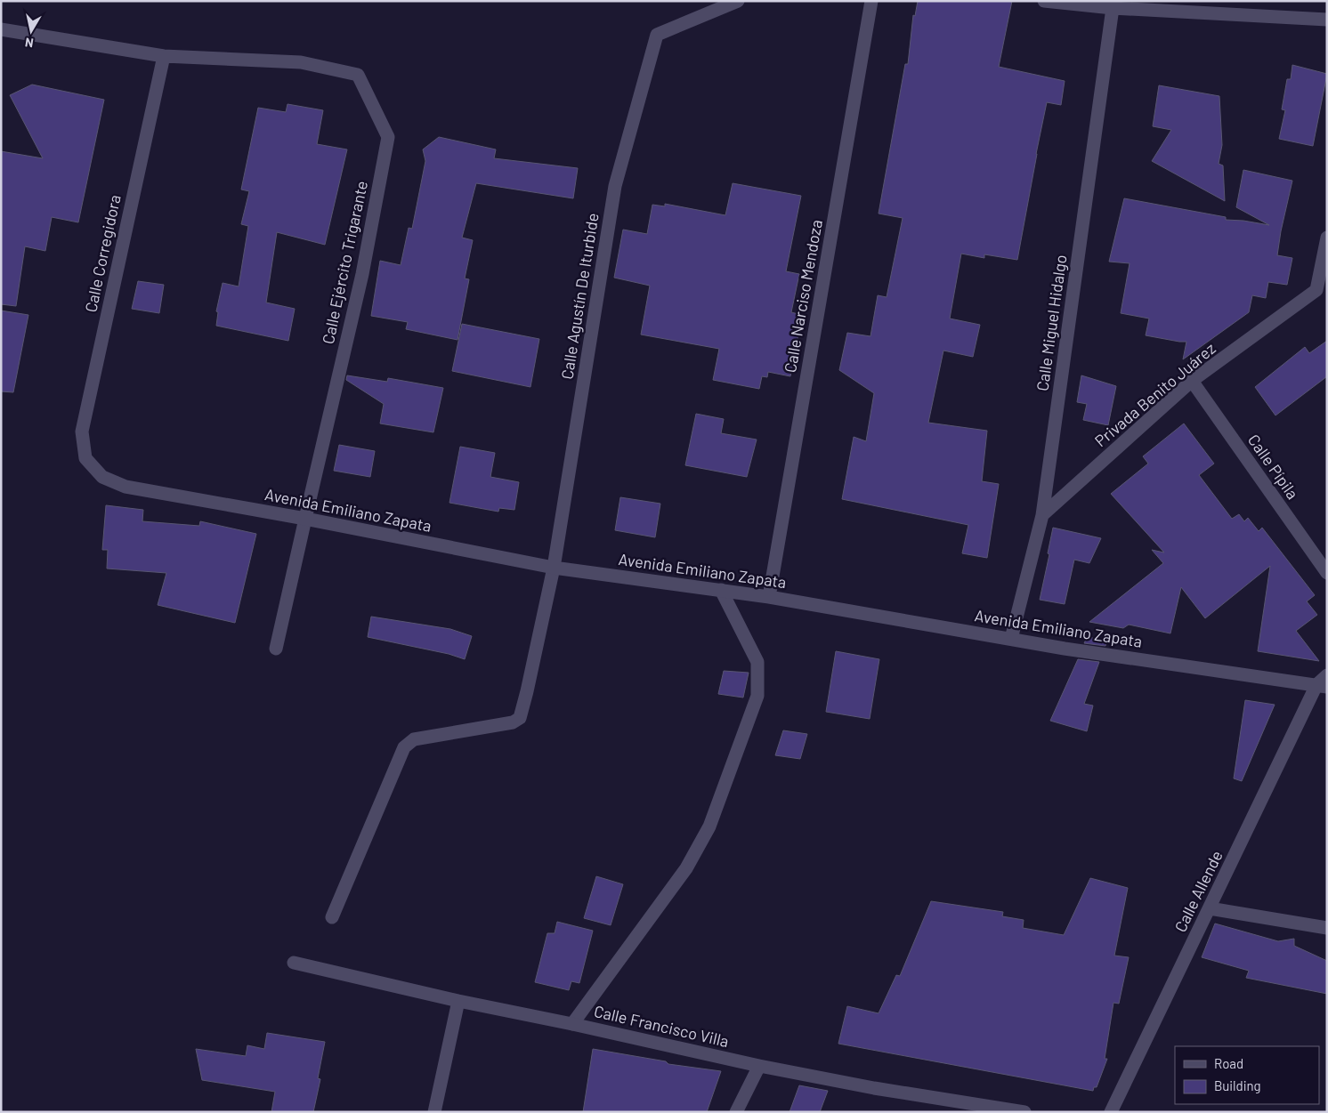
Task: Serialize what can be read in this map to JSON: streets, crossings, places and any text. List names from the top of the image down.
{
  "streets": {
    "street": [
      "Calle Corregidora",
      "Calle Ejército Trigarante",
      "Calle Agustín De Iturbide",
      "Calle Narciso Mendoza",
      "Calle Miguel Hidalgo",
      "Privada Benito Juárez",
      "Calle Pípila",
      "Avenida Emiliano Zapata",
      "Calle Allende",
      "Calle Francisco Villa"
    ]
  },
  "crossings": [
    ["Calle Corregidora", "Calle Ejército Trigarante"],
    ["Calle Corregidora", "Avenida Emiliano Zapata"],
    ["Calle Ejército Trigarante", "Avenida Emiliano Zapata"],
    ["Calle Agustín De Iturbide", "Avenida Emiliano Zapata"],
    ["Calle Narciso Mendoza", "Avenida Emiliano Zapata"],
    ["Calle Miguel Hidalgo", "Privada Benito Juárez"],
    ["Calle Miguel Hidalgo", "Avenida Emiliano Zapata"],
    ["Privada Benito Juárez", "Calle Pípila"],
    ["Avenida Emiliano Zapata", "Calle Allende"]
  ],
  "legend": ["Road", "Building"],
  "north": "bottom"
}
